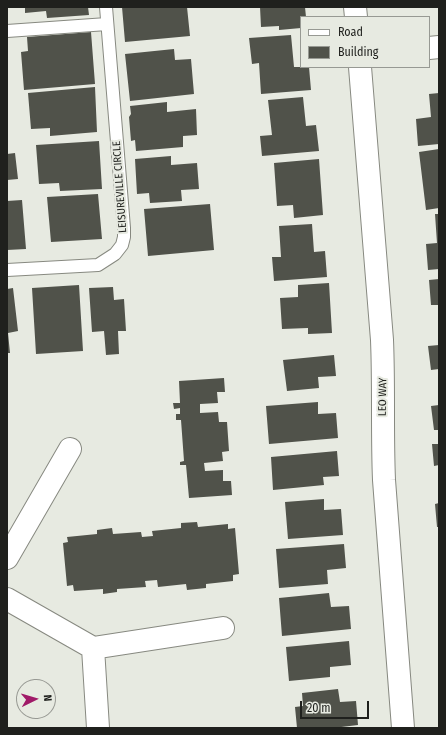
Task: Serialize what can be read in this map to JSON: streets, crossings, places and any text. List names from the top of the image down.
{
  "streets": {
    "street": ["LEO WAY"],
    "lane": ["LEISUREVILLE CIRCLE"]
  },
  "legend": ["Road", "Building"],
  "scale_bar": "20 m",
  "north": "right"
}
